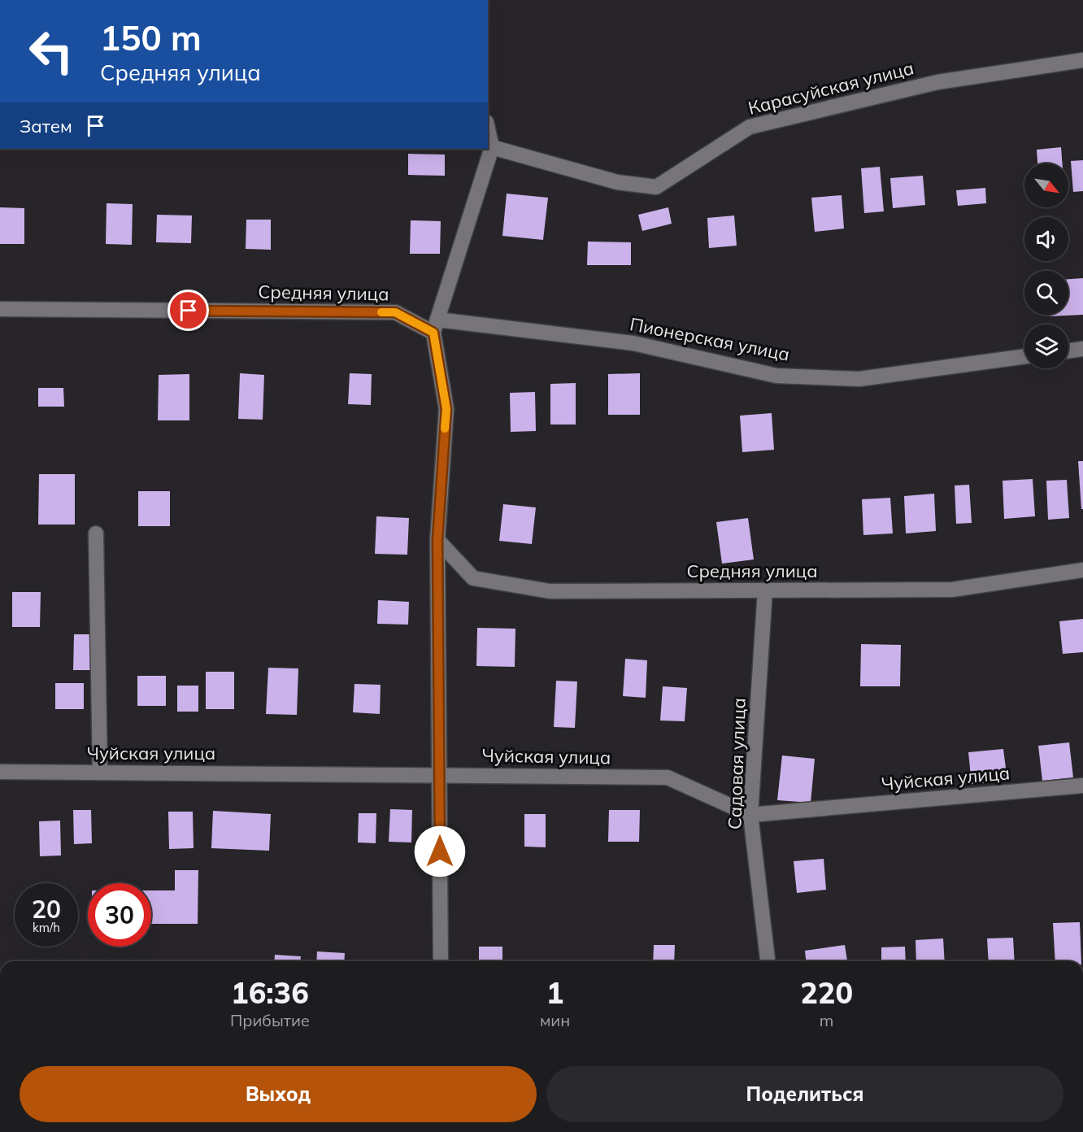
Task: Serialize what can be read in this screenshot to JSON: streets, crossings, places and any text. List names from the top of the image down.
{
  "streets": {
    "street": [
      "Карасуйская улица",
      "Средняя улица",
      "Пионерская улица",
      "Чуйская улица",
      "Садовая улица"
    ]
  },
  "crossings": [
    ["Средняя улица", "Пионерская улица"],
    ["Средняя улица", "Садовая улица"],
    ["Чуйская улица", "Садовая улица"]
  ],
  "north": "bottom right",
  "page": {
    "turn": ["150 m", "Средняя улица"],
    "then": "Затем",
    "speed": "20 km/h",
    "limit": "30",
    "eta": [
      "16:36",
      "Прибытие",
      "1",
      "мин",
      "220",
      "m"
    ],
    "buttons": ["Выход", "Поделиться"]
  }
}
